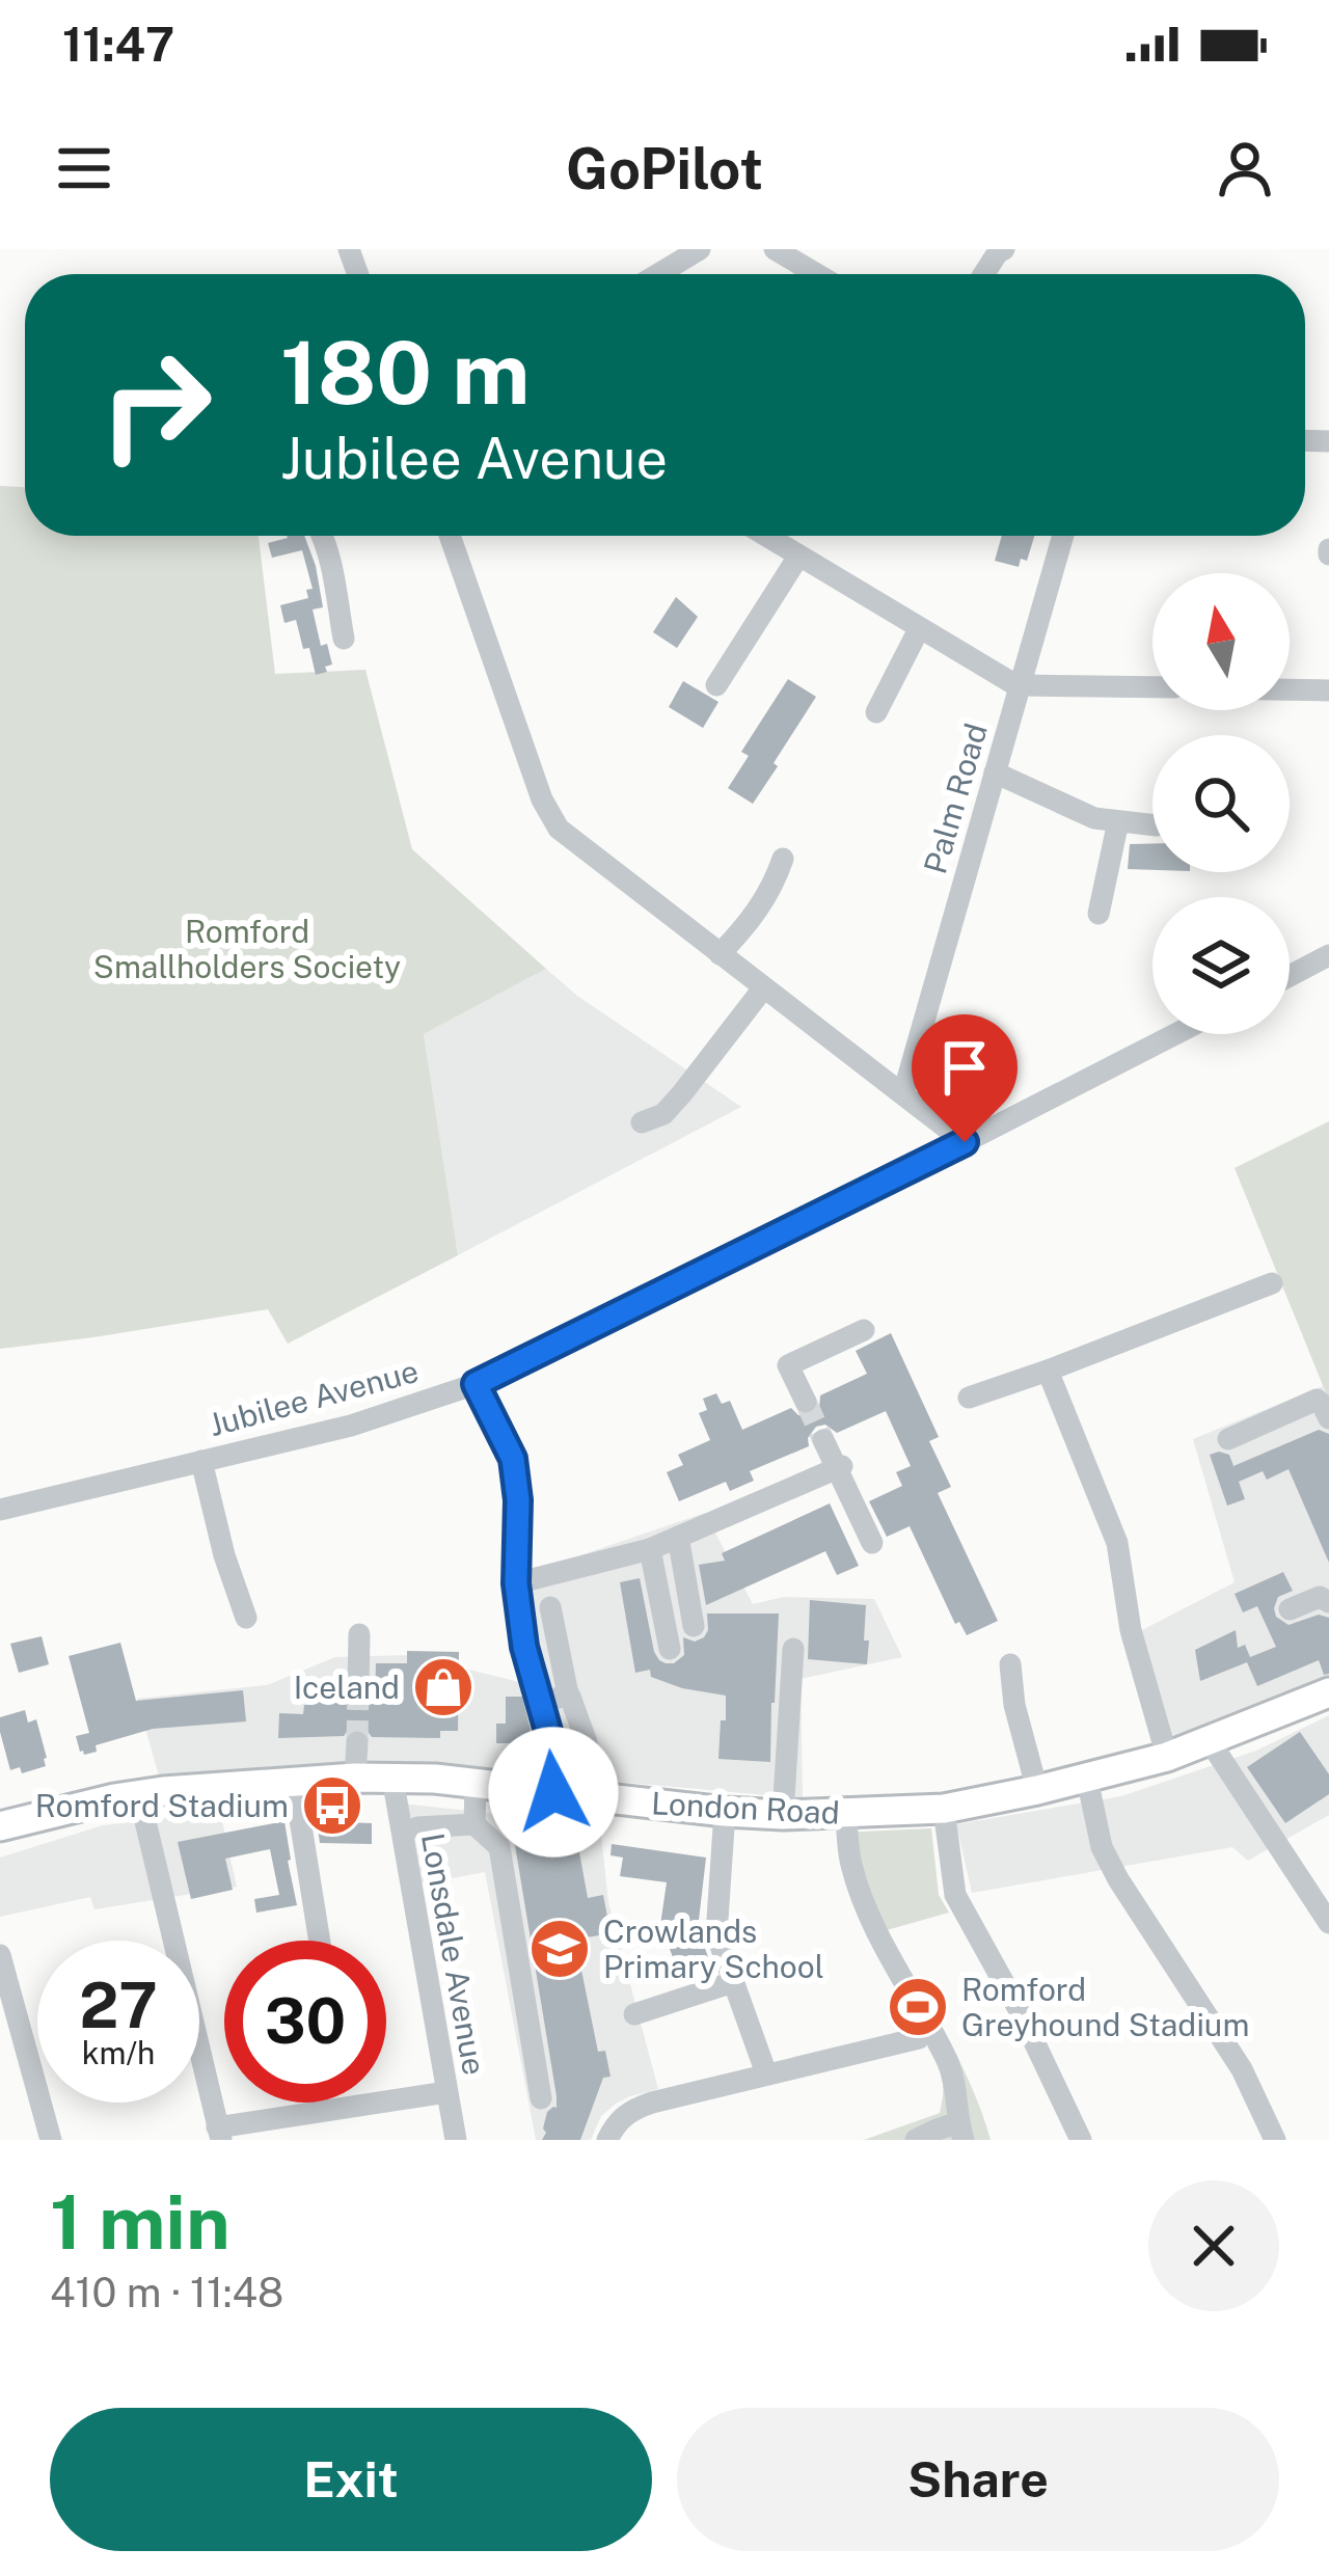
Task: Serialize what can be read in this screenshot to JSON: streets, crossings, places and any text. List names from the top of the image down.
{
  "streets": {
    "main road": ["London Road"],
    "street": ["Palm Road", "Jubilee Avenue", "Lonsdale Avenue"]
  },
  "crossings": [
    ["London Road", "Lonsdale Avenue"]
  ],
  "parks": ["Romford Smallholders Society"],
  "places": {
    "shop": ["Iceland"],
    "bus stop": ["Romford Stadium"],
    "school or university": ["Crowlands Primary School"],
    "sports": ["Romford Greyhound Stadium"]
  },
  "north": "top",
  "page": {
    "status": "11:47",
    "header": "GoPilot",
    "turn": ["180 m", "Jubilee Avenue"],
    "speed": "27 km/h",
    "limit": "30",
    "heading": ["1 min", "410 m · 11:48"],
    "buttons": ["Exit", "Share"]
  }
}
